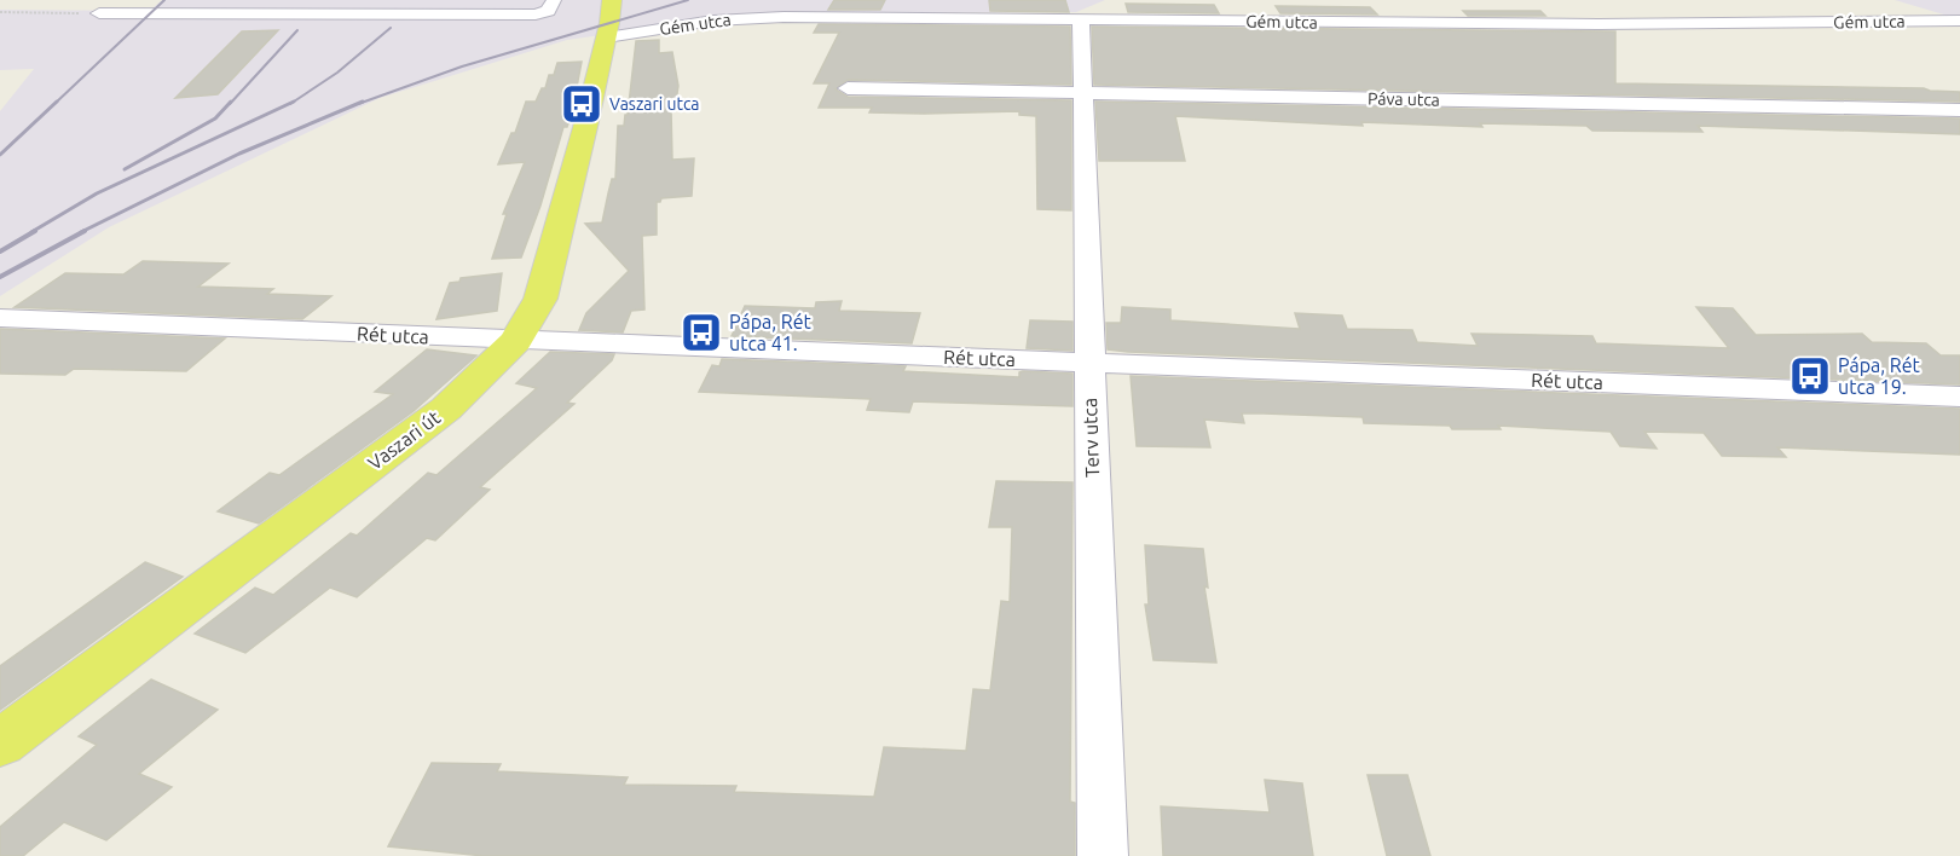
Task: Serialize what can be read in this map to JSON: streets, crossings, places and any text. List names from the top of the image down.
{
  "streets": {
    "main road": ["Vaszari út"],
    "street": [
      "Gém utca",
      "Páva utca",
      "Rét utca",
      "Terv utca"
    ]
  },
  "crossings": [
    ["Gém utca", "Terv utca"],
    ["Gém utca", "Vaszari út"],
    ["Páva utca", "Terv utca"],
    ["Rét utca", "Terv utca"],
    ["Rét utca", "Vaszari út"]
  ],
  "places": {
    "bus stop": ["Vaszari utca", "Pápa, Rét utca 41.", "Pápa, Rét utca 19."]
  }
}
